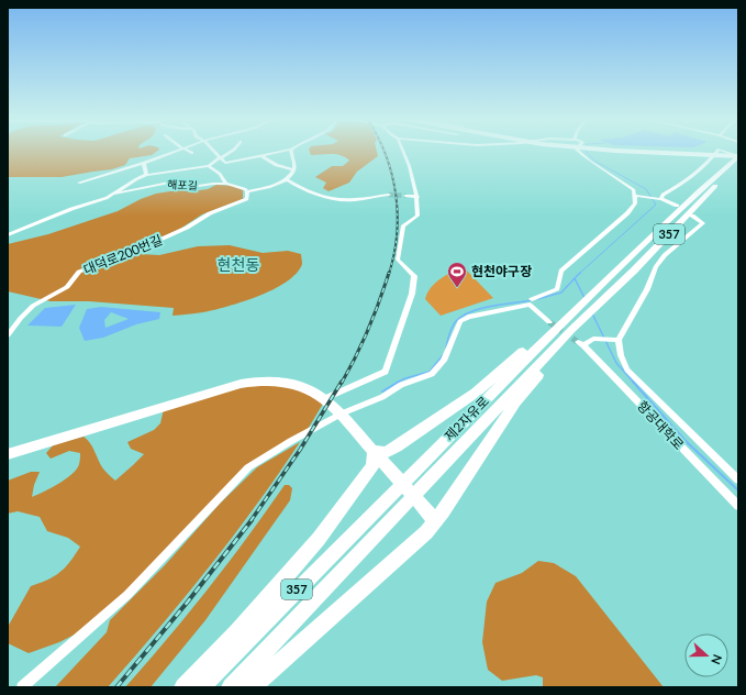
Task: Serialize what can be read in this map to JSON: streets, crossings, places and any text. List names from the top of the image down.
{
  "streets": {
    "highway": ["357", "제2자유로"],
    "street": ["해포길", "대덕로200번길", "항공대학로"]
  },
  "crossings": [
    ["제2자유로", "항공대학로"]
  ],
  "districts": ["현천동"],
  "places": {
    "sports": ["현천야구장"]
  },
  "north": "right"
}
